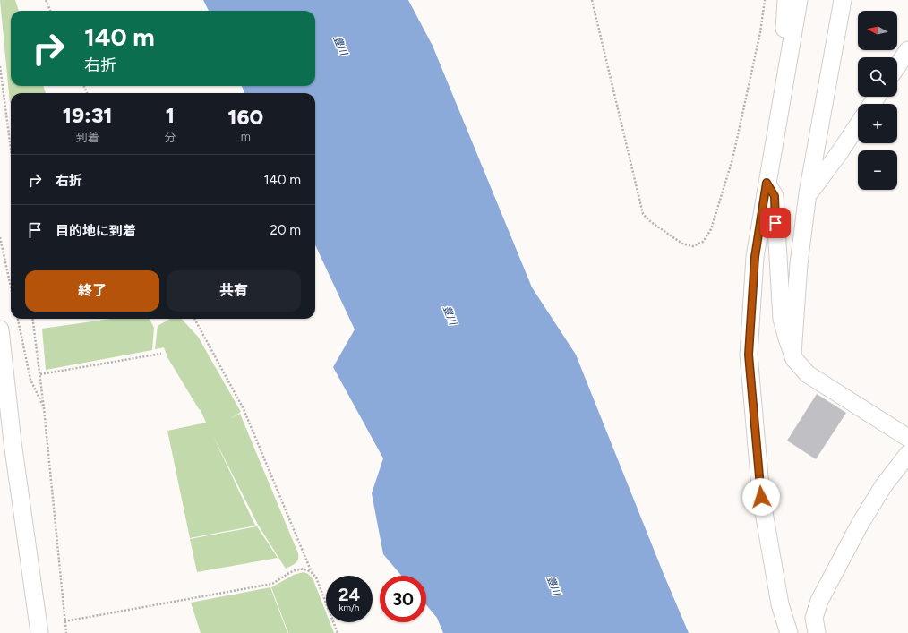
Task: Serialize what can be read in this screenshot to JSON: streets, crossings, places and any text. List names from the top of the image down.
{
  "water": ["豊川"],
  "north": "left",
  "page": {
    "map_buttons": ["+", "−"],
    "turn": ["140 m", "右折"],
    "eta": [
      "19:31",
      "到着",
      "1",
      "分",
      "160",
      "m"
    ],
    "list": [
      {
        "name": "右折",
        "value": "140 m"
      },
      {
        "name": "目的地に到着",
        "value": "20 m"
      }
    ],
    "buttons": ["終了", "共有"],
    "speed": "24 km/h",
    "limit": "30"
  }
}
